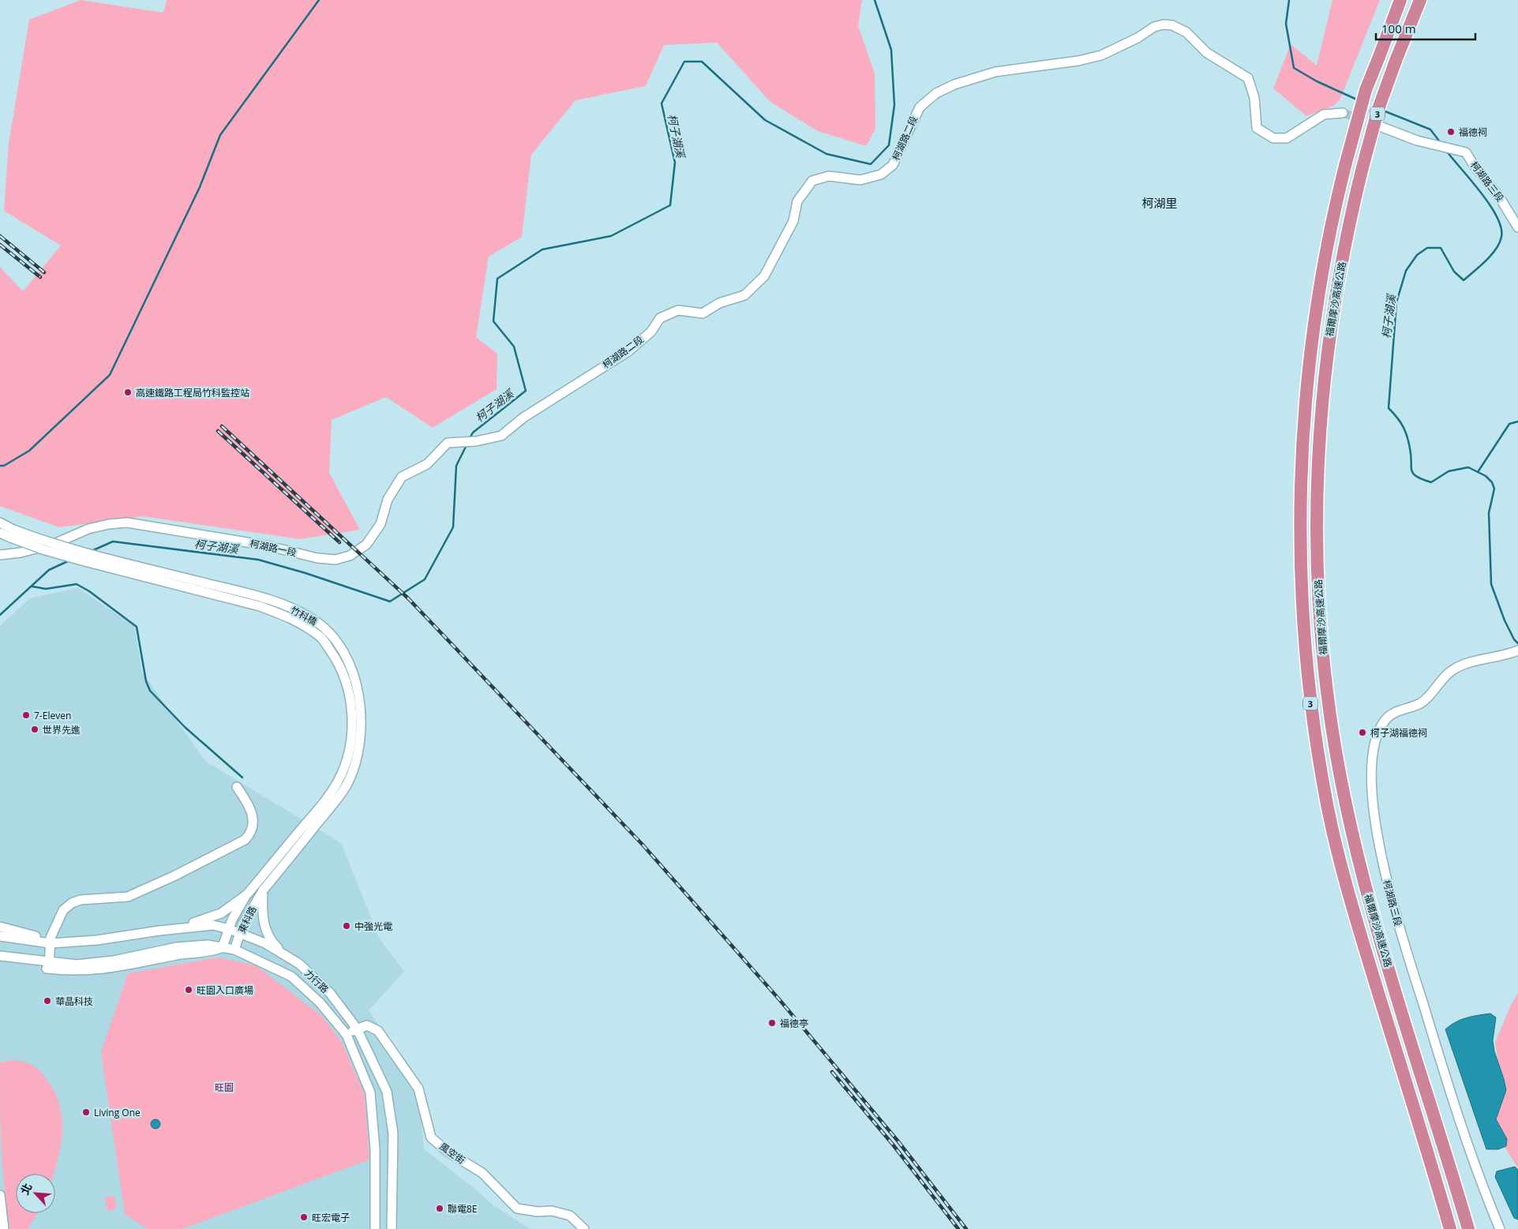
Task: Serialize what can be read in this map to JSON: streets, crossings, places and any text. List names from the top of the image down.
{
  "streets": {
    "highway": ["3", "福爾摩沙高速公路"],
    "street": [
      "柯湖路二段",
      "柯湖路三段",
      "柯湖路一段",
      "竹科橋",
      "東科路",
      "力行路",
      "風空街"
    ]
  },
  "crossings": [
    ["柯湖路二段", "柯湖路一段"],
    ["竹科橋", "東科路"],
    ["東科路", "力行路"],
    ["力行路", "風空街"]
  ],
  "districts": ["柯湖里"],
  "water": ["柯子湖溪"],
  "parks": ["旺園"],
  "places": [
    "福德祠",
    "高速鐵路工程局竹科監控站",
    "7-Eleven",
    "世界先進",
    "柯子湖福德祠",
    "中強光電",
    "旺園入口廣場",
    "華晶科技",
    "福德亭",
    "Living One",
    "聯電8E",
    "旺宏電子"
  ],
  "scale_bar": "100 m",
  "north": "top left"
}
